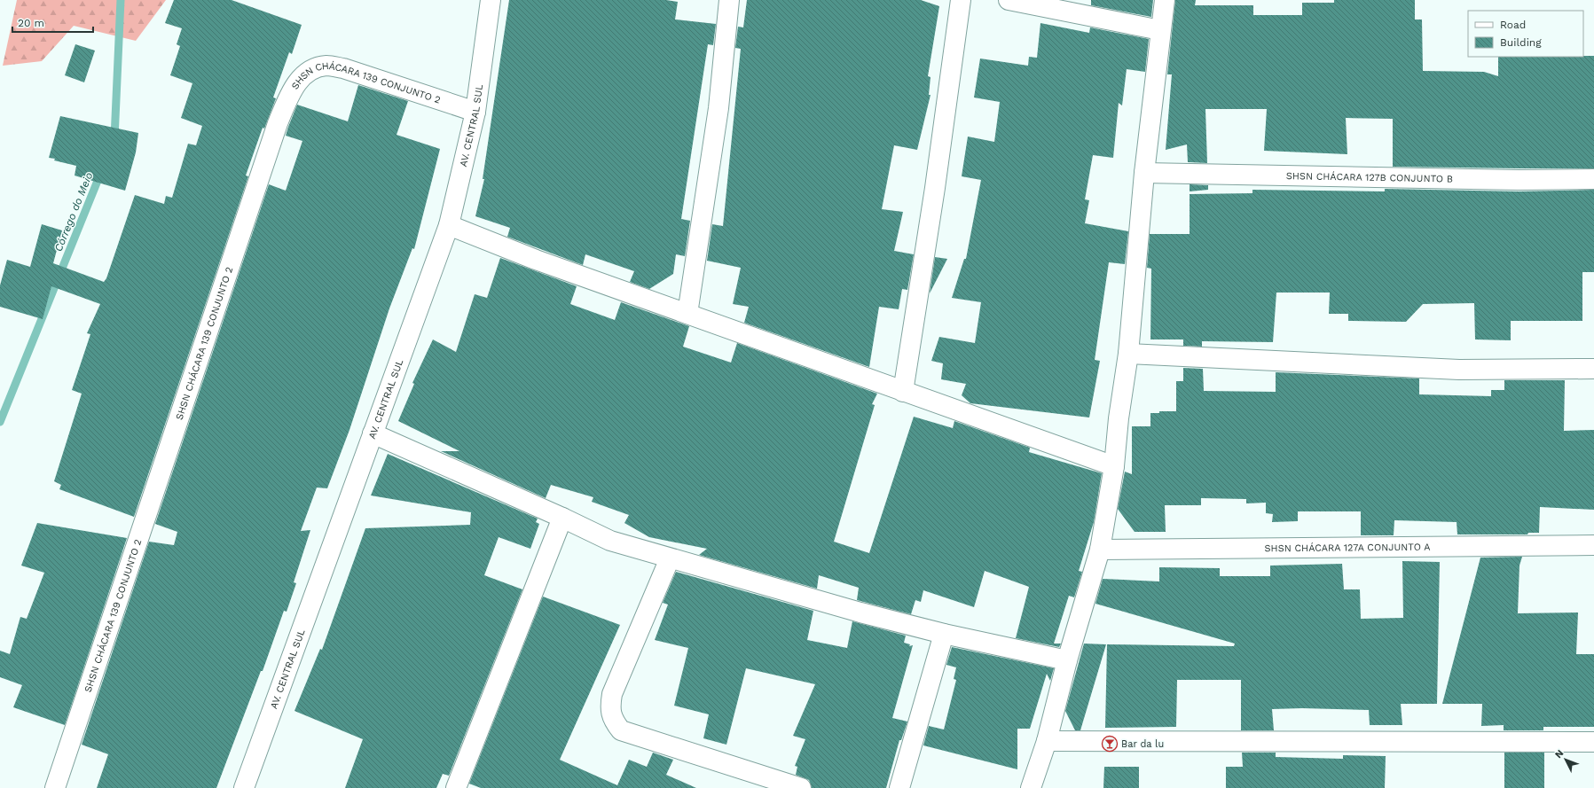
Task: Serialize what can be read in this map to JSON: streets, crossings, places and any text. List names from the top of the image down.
{
  "streets": {
    "street": [
      "SHSN CHÁCARA 139 CONJUNTO 2",
      "AV. CENTRAL SUL",
      "SHSN CHÁCARA 127B CONJUNTO B",
      "SHSN CHÁCARA 127A CONJUNTO A"
    ]
  },
  "crossings": [
    ["SHSN CHÁCARA 139 CONJUNTO 2", "AV. CENTRAL SUL"]
  ],
  "water": ["Córrego do Meio"],
  "places": {
    "bar": ["Bar da lu"]
  },
  "legend": ["Road", "Building"],
  "scale_bar": "20 m",
  "north": "top left"
}
